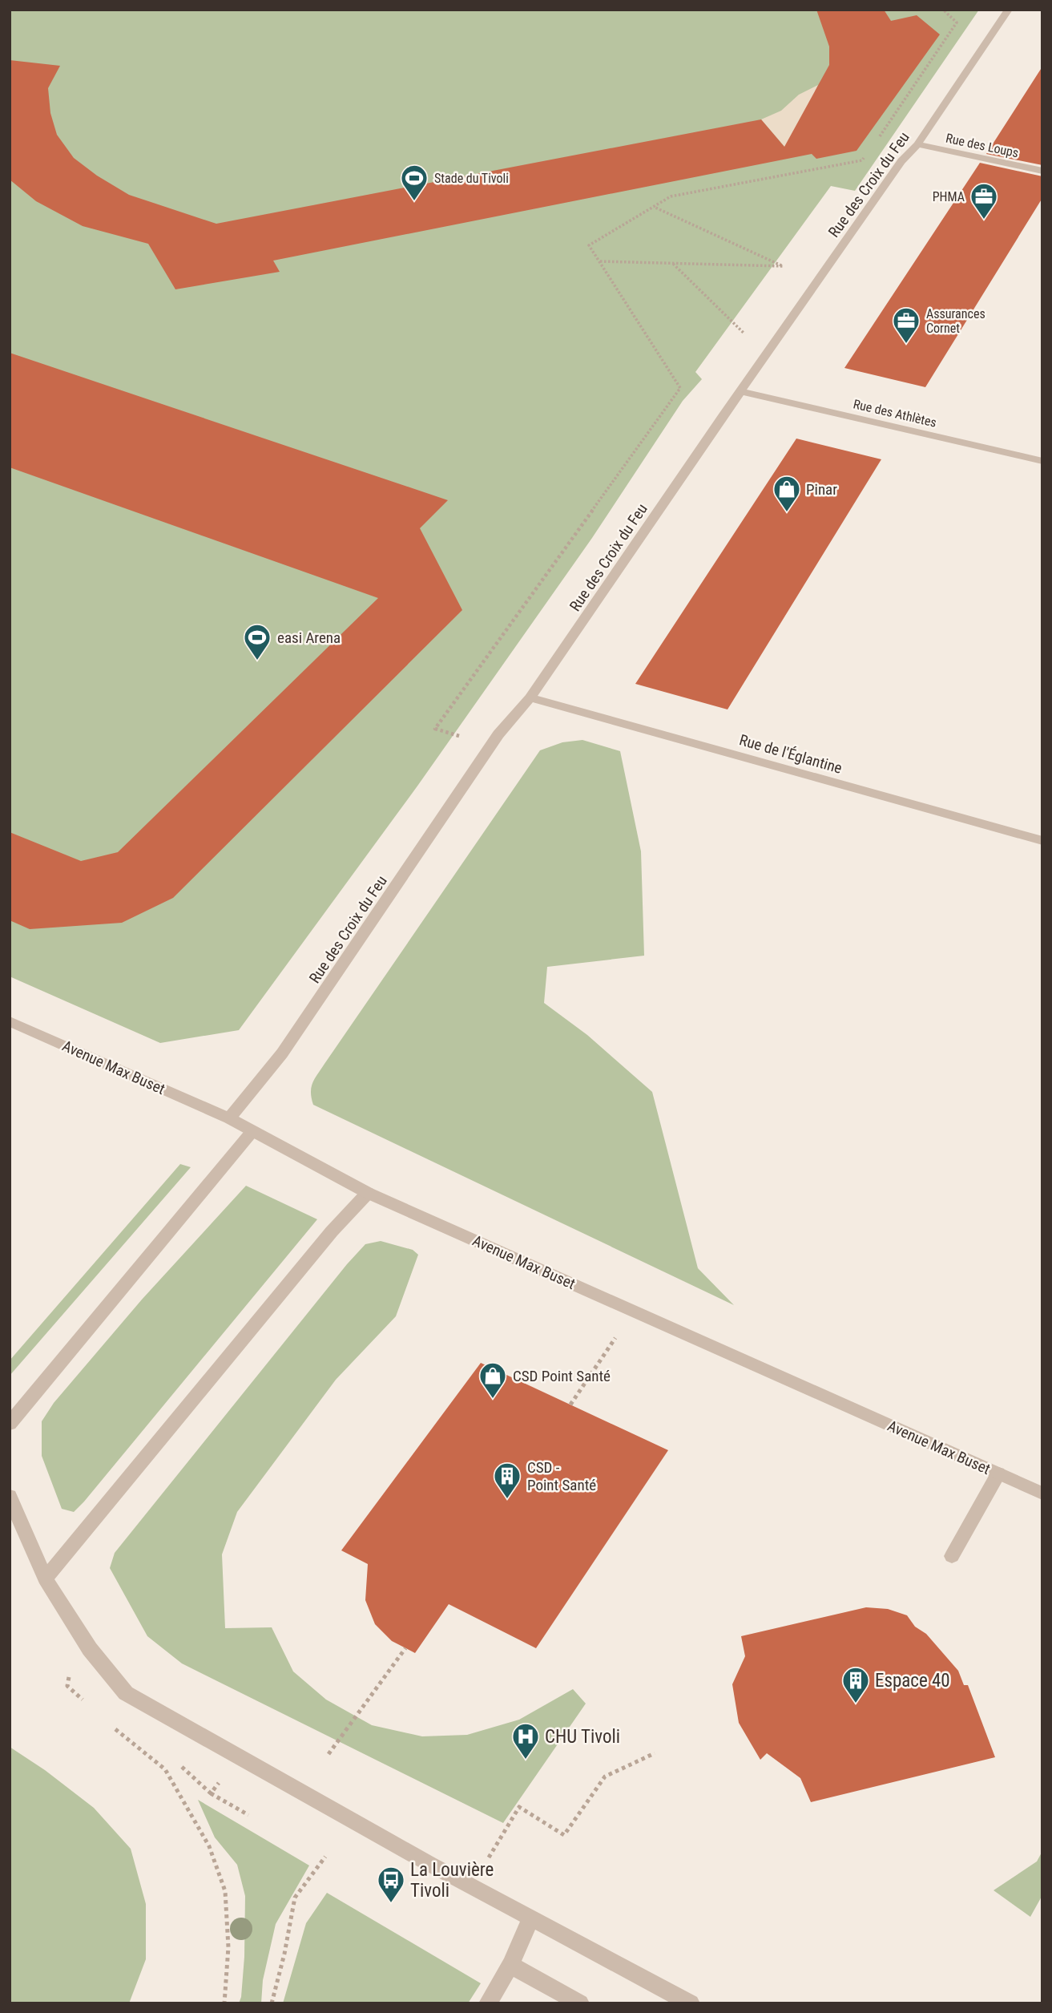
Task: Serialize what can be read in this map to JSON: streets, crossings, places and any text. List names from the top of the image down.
{
  "streets": {
    "street": [
      "Rue des Loups",
      "Rue des Croix du Feu",
      "Rue des Athlètes",
      "Rue de l'Églantine",
      "Avenue Max Buset"
    ]
  },
  "crossings": [
    ["Rue des Loups", "Rue des Croix du Feu"],
    ["Rue des Croix du Feu", "Rue des Athlètes"],
    ["Rue des Croix du Feu", "Rue de l'Églantine"],
    ["Rue des Croix du Feu", "Avenue Max Buset"]
  ],
  "places": {
    "sports": ["Stade du Tivoli", "easi Arena"],
    "office": ["PHMA", "Assurances Cornet"],
    "shop": ["Pinar", "CSD Point Santé"],
    "building": ["CSD - Point Santé", "Espace 40"],
    "hospital": ["CHU Tivoli"],
    "bus stop": ["La Louvière Tivoli"]
  }
}
